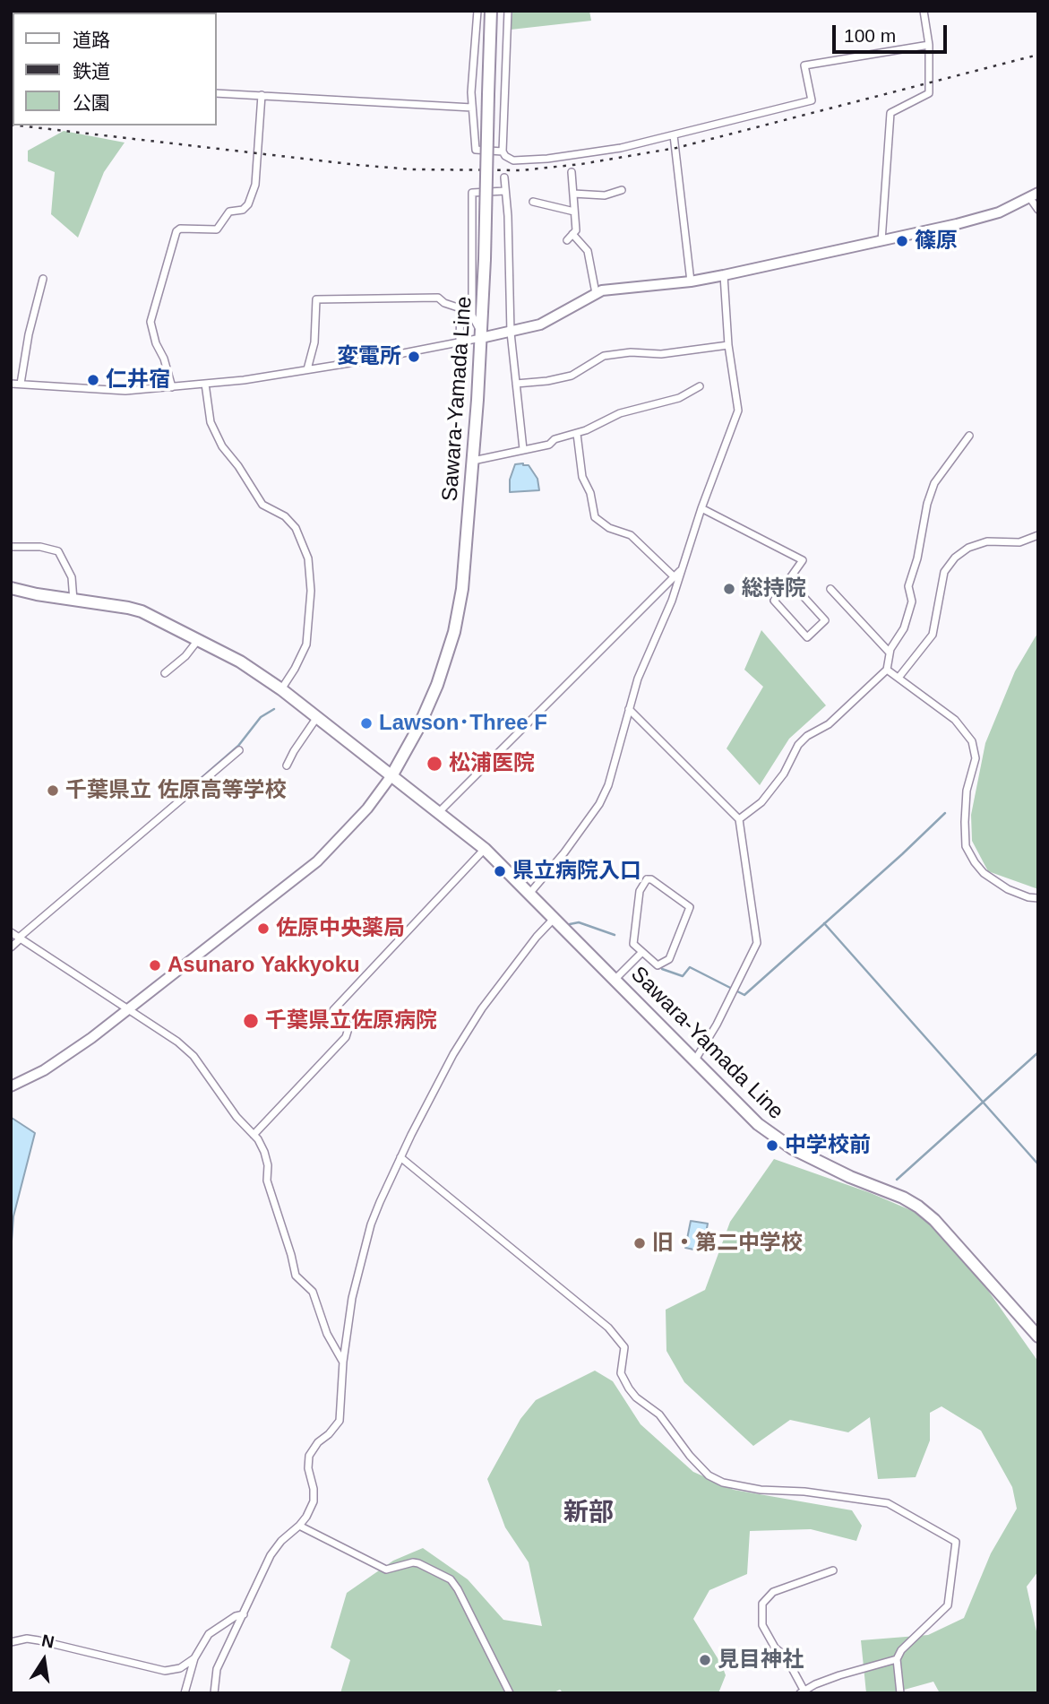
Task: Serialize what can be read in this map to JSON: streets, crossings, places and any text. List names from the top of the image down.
{
  "streets": {
    "main road": ["Sawara-Yamada Line"]
  },
  "districts": ["新部"],
  "places": [
    "篠原",
    "変電所",
    "仁井宿",
    "総持院",
    "Lawson･Three F",
    "松浦医院",
    "千葉県立 佐原高等学校",
    "県立病院入口",
    "佐原中央薬局",
    "Asunaro Yakkyoku",
    "千葉県立佐原病院",
    "中学校前",
    "旧・第二中学校",
    "見目神社"
  ],
  "legend": ["道路", "鉄道", "公園"],
  "scale_bar": "100 m",
  "north": "top"
}
